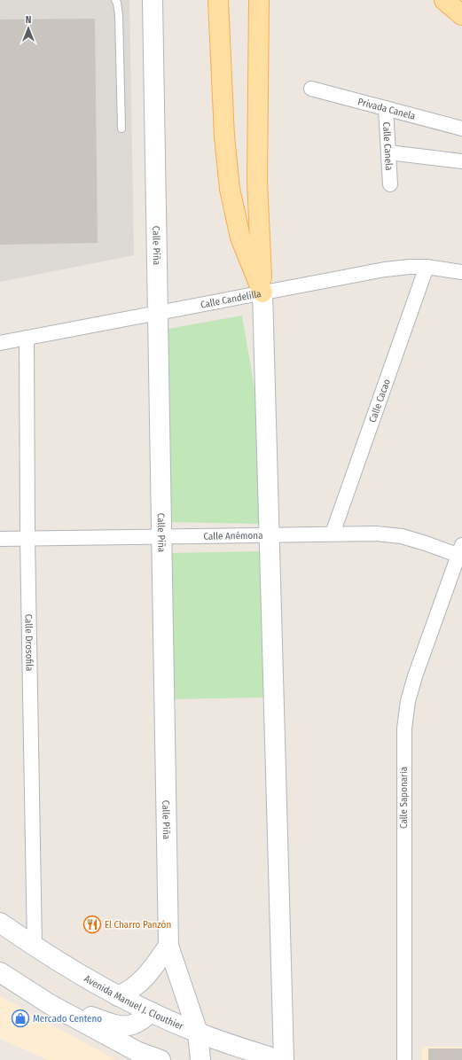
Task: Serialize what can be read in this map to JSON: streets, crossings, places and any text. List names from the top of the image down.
{
  "streets": {
    "main road": ["Calle Piña", "Avenida Manuel J. Clouthier"],
    "street": [
      "Privada Canela",
      "Calle Canela",
      "Calle Candelilla",
      "Calle Cacao",
      "Calle Anémona",
      "Calle Drosofila",
      "Calle Saponaria"
    ]
  },
  "crossings": [
    ["Privada Canela", "Calle Canela"],
    ["Calle Piña", "Calle Candelilla"],
    ["Calle Piña", "Calle Anémona"],
    ["Calle Piña", "Avenida Manuel J. Clouthier"],
    ["Calle Candelilla", "Calle Cacao"],
    ["Calle Candelilla", "Calle Drosofila"],
    ["Calle Cacao", "Calle Anémona"],
    ["Calle Anémona", "Calle Drosofila"],
    ["Calle Anémona", "Calle Saponaria"],
    ["Calle Drosofila", "Avenida Manuel J. Clouthier"]
  ],
  "places": {
    "restaurant": ["El Charro Panzón"],
    "shop": ["Mercado Centeno"]
  },
  "north": "top"
}
